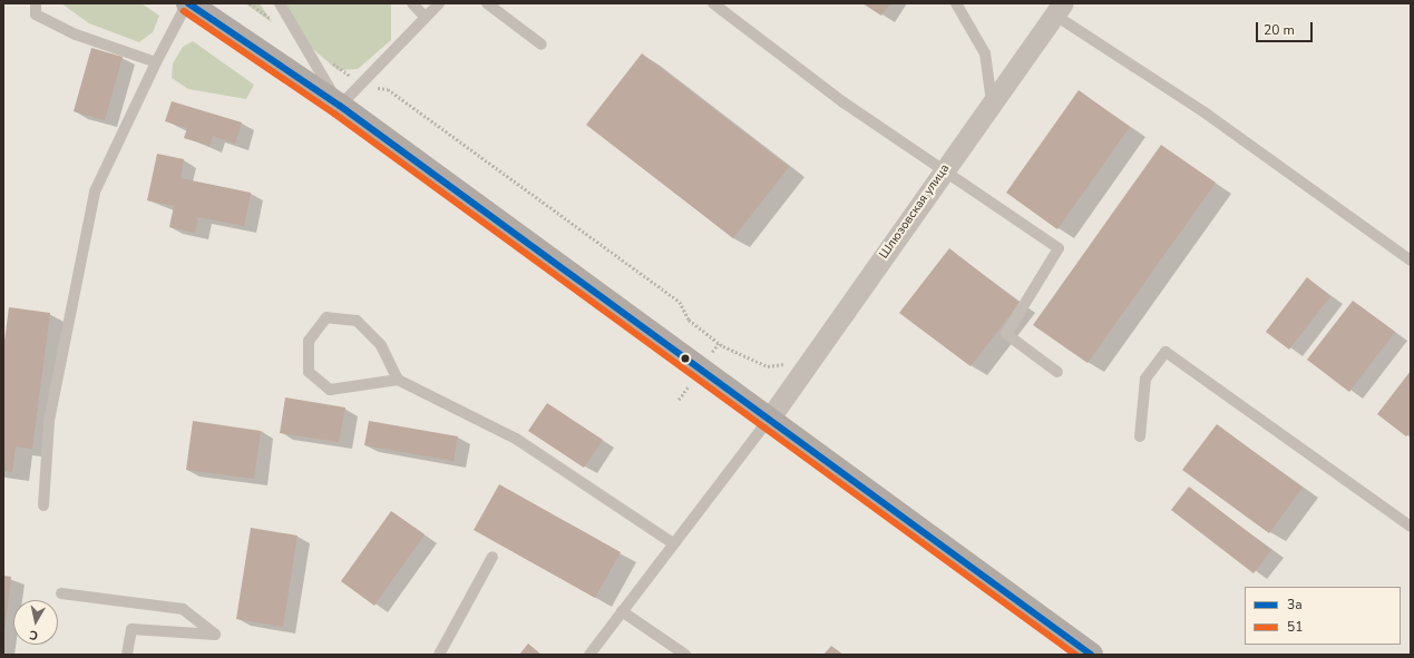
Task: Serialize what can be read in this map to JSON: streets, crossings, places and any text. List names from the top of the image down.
{
  "streets": {
    "street": ["Шлюзовская улица"]
  },
  "lines": ["transit line 3а", "transit line 51"],
  "legend": ["3а", "51"],
  "scale_bar": "20 m",
  "north": "bottom"
}
